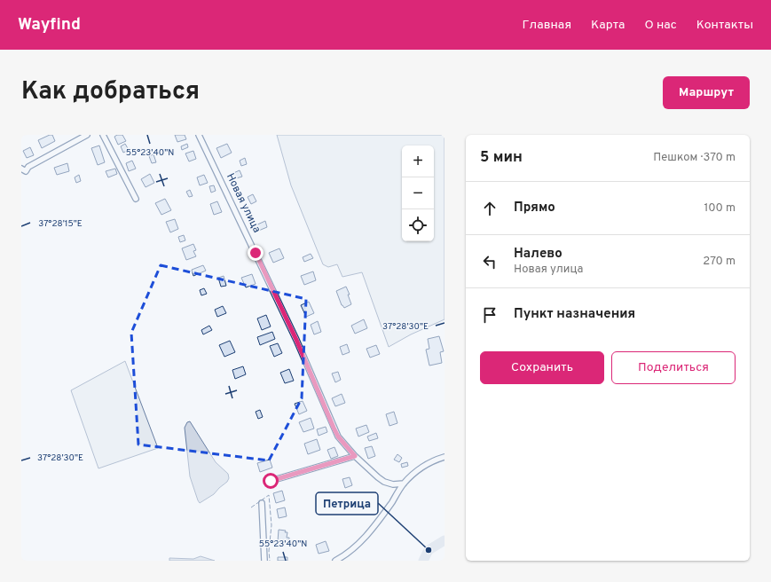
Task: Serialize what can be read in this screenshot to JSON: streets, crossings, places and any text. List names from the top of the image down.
{
  "streets": {
    "street": ["Новая улица"]
  },
  "places": ["Петрица"],
  "page": {
    "header": "Wayfind",
    "nav": [
      "Главная",
      "Карта",
      "О нас",
      "Контакты"
    ],
    "title": "Как добраться",
    "buttons": [
      "Маршрут",
      ["Сохранить", "Поделиться"]
    ],
    "heading": ["5 мин", "Пешком · 370 m"],
    "map_buttons": ["+", "−"],
    "list": [
      ["Прямо", "100 m"],
      ["Налево", "Новая улица", "270 m"],
      "Пункт назначения"
    ]
  },
  "coordinates": ["55°23'40\"N", "37°28'15\"E", "37°28'30\"E"]
}
